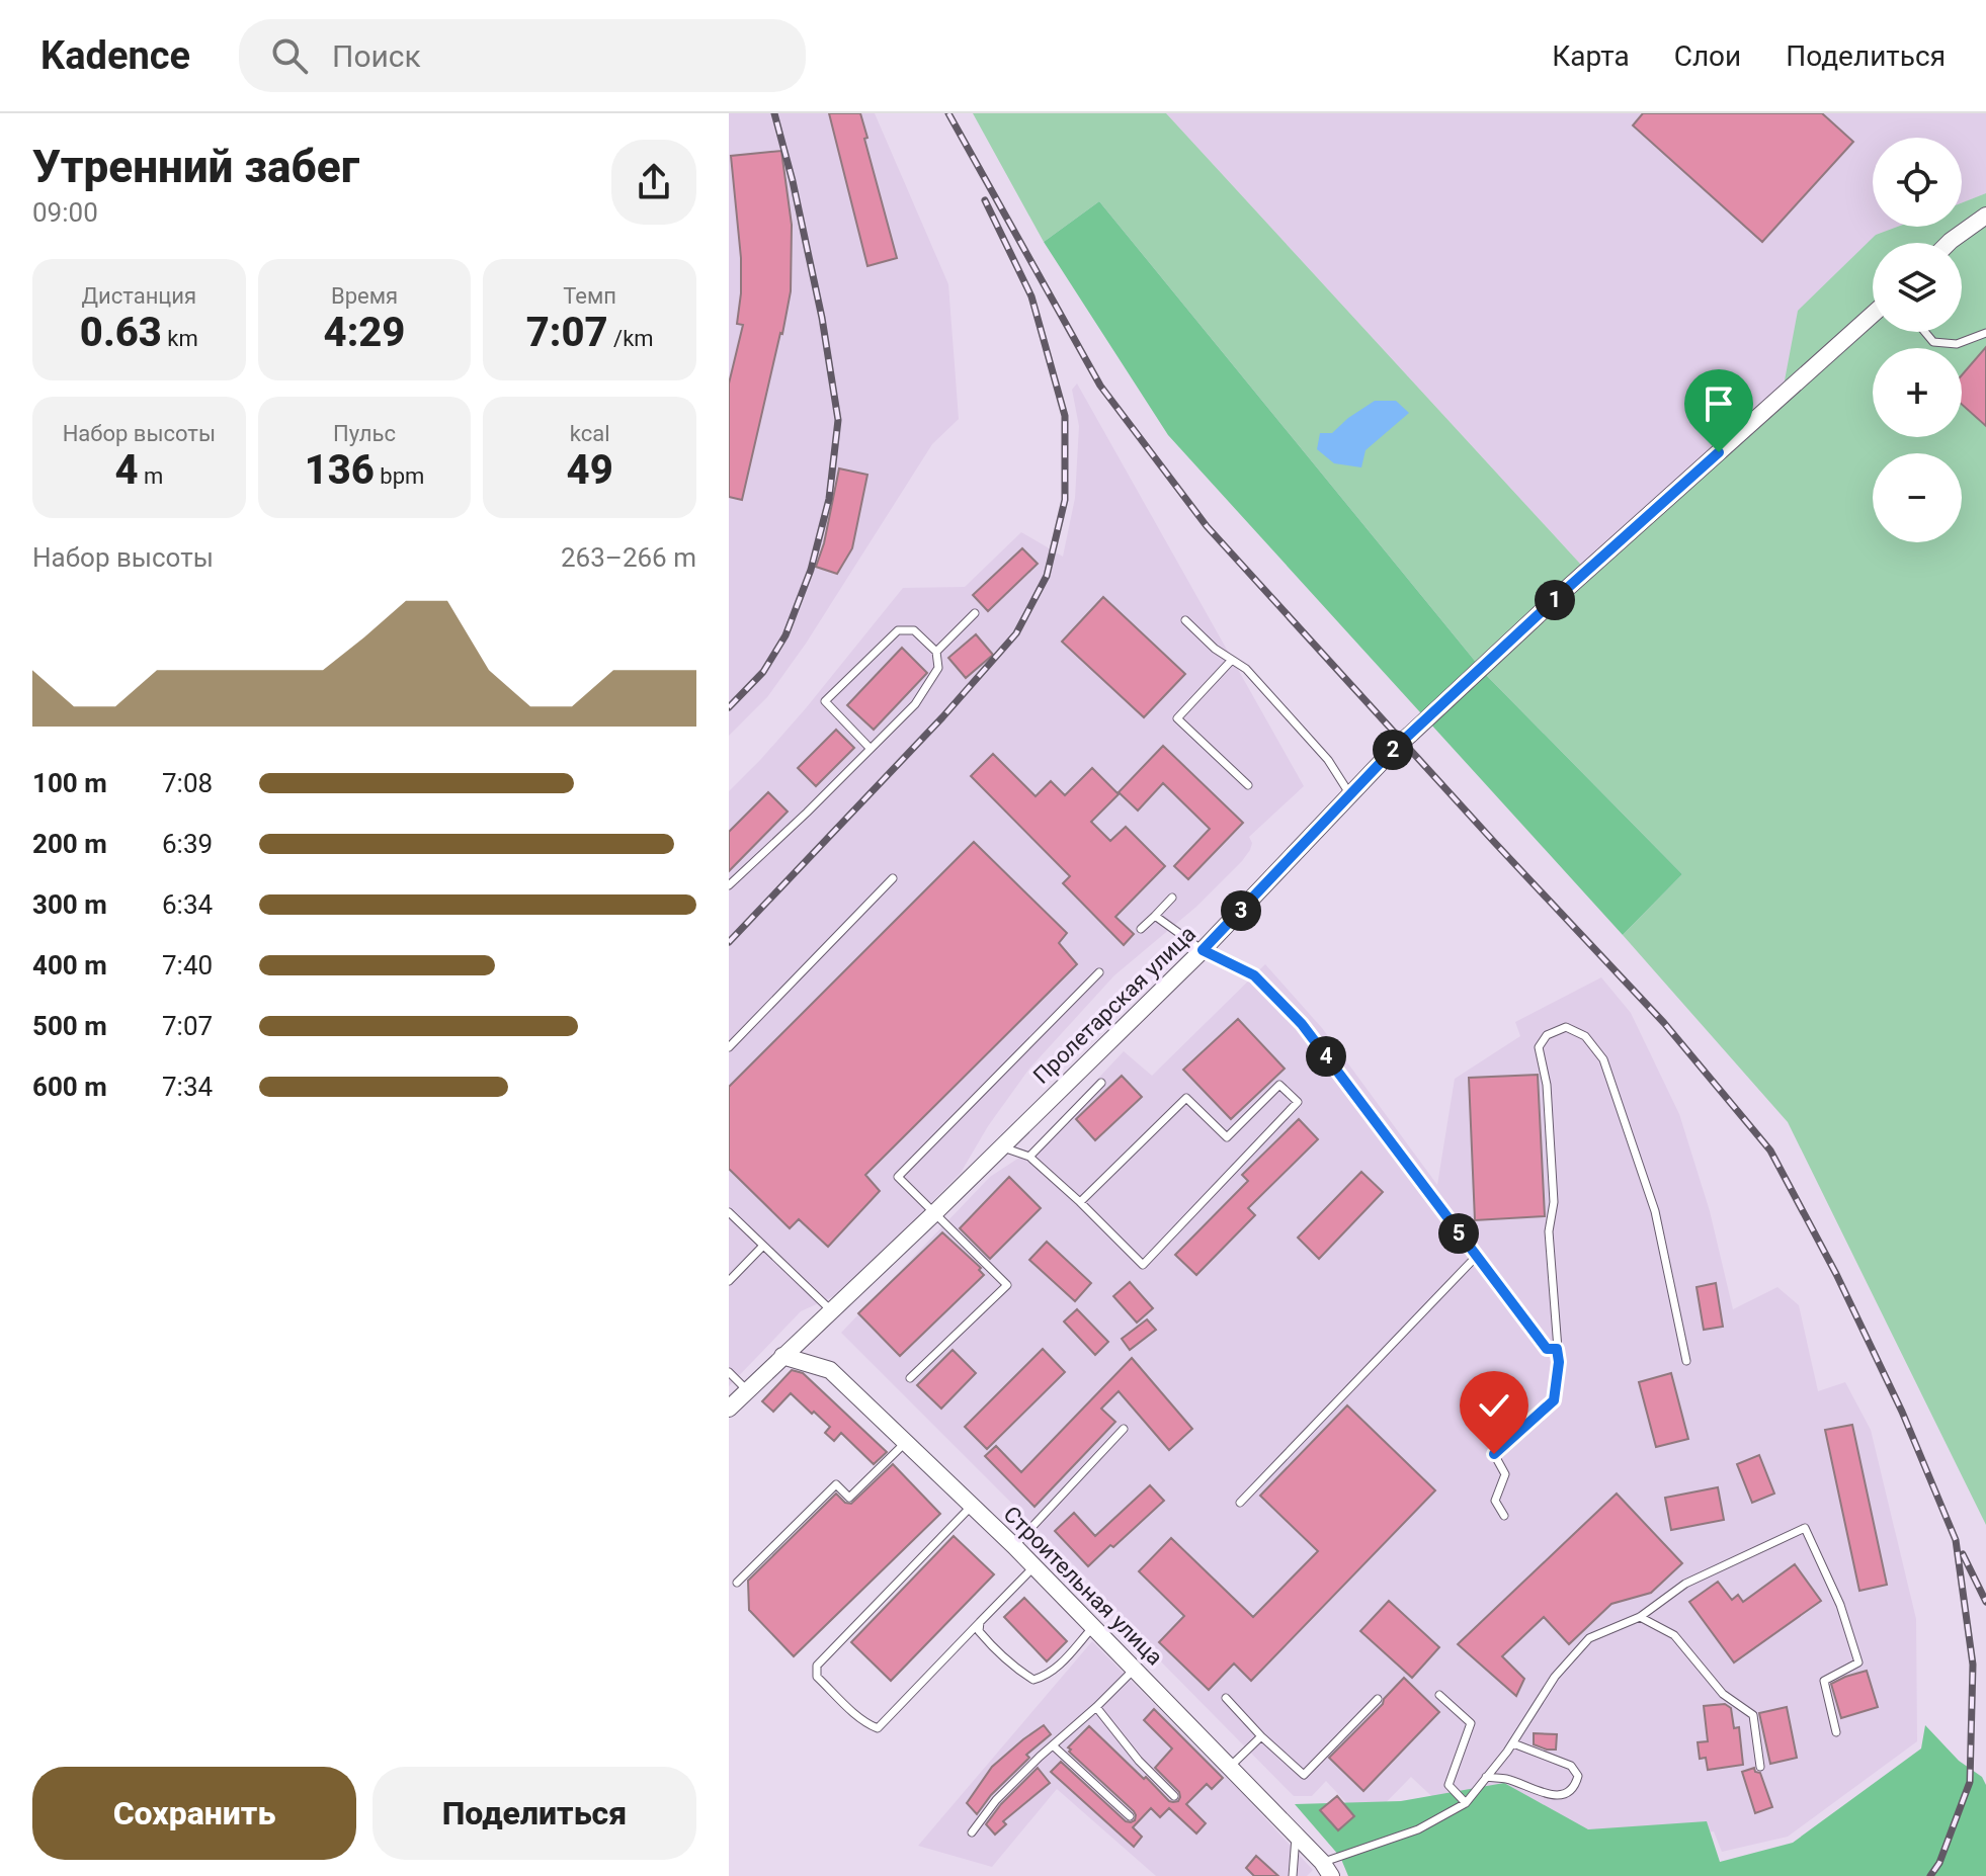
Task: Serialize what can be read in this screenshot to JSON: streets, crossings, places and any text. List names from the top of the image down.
{
  "streets": {
    "street": ["Пролетарская улица", "Строительная улица"]
  },
  "crossings": [
    ["Пролетарская улица", "Строительная улица"]
  ],
  "page": {
    "header": "Kadence",
    "search": "Поиск",
    "nav": ["Карта", "Слои", "Поделиться"],
    "heading": ["Утренний забег", "09:00"],
    "map_buttons": ["+", "−"],
    "stats": [
      ["Дистанция", "0.63 km"],
      ["Время", "4:29"],
      ["Темп", "7:07 /km"],
      ["Набор высоты", "4 m"],
      ["Пульс", "136 bpm"],
      ["kcal", "49"]
    ],
    "chart": ["Набор высоты", "263–266 m"],
    "pins": [
      "1",
      "2",
      "3",
      "4",
      "5"
    ],
    "list": [
      {
        "name": "100 m",
        "note": "7:08"
      },
      {
        "name": "200 m",
        "note": "6:39"
      },
      {
        "name": "300 m",
        "note": "6:34"
      },
      {
        "name": "400 m",
        "note": "7:40"
      },
      {
        "name": "500 m",
        "note": "7:07"
      },
      {
        "name": "600 m",
        "note": "7:34"
      }
    ],
    "buttons": ["Сохранить", "Поделиться"]
  }
}
